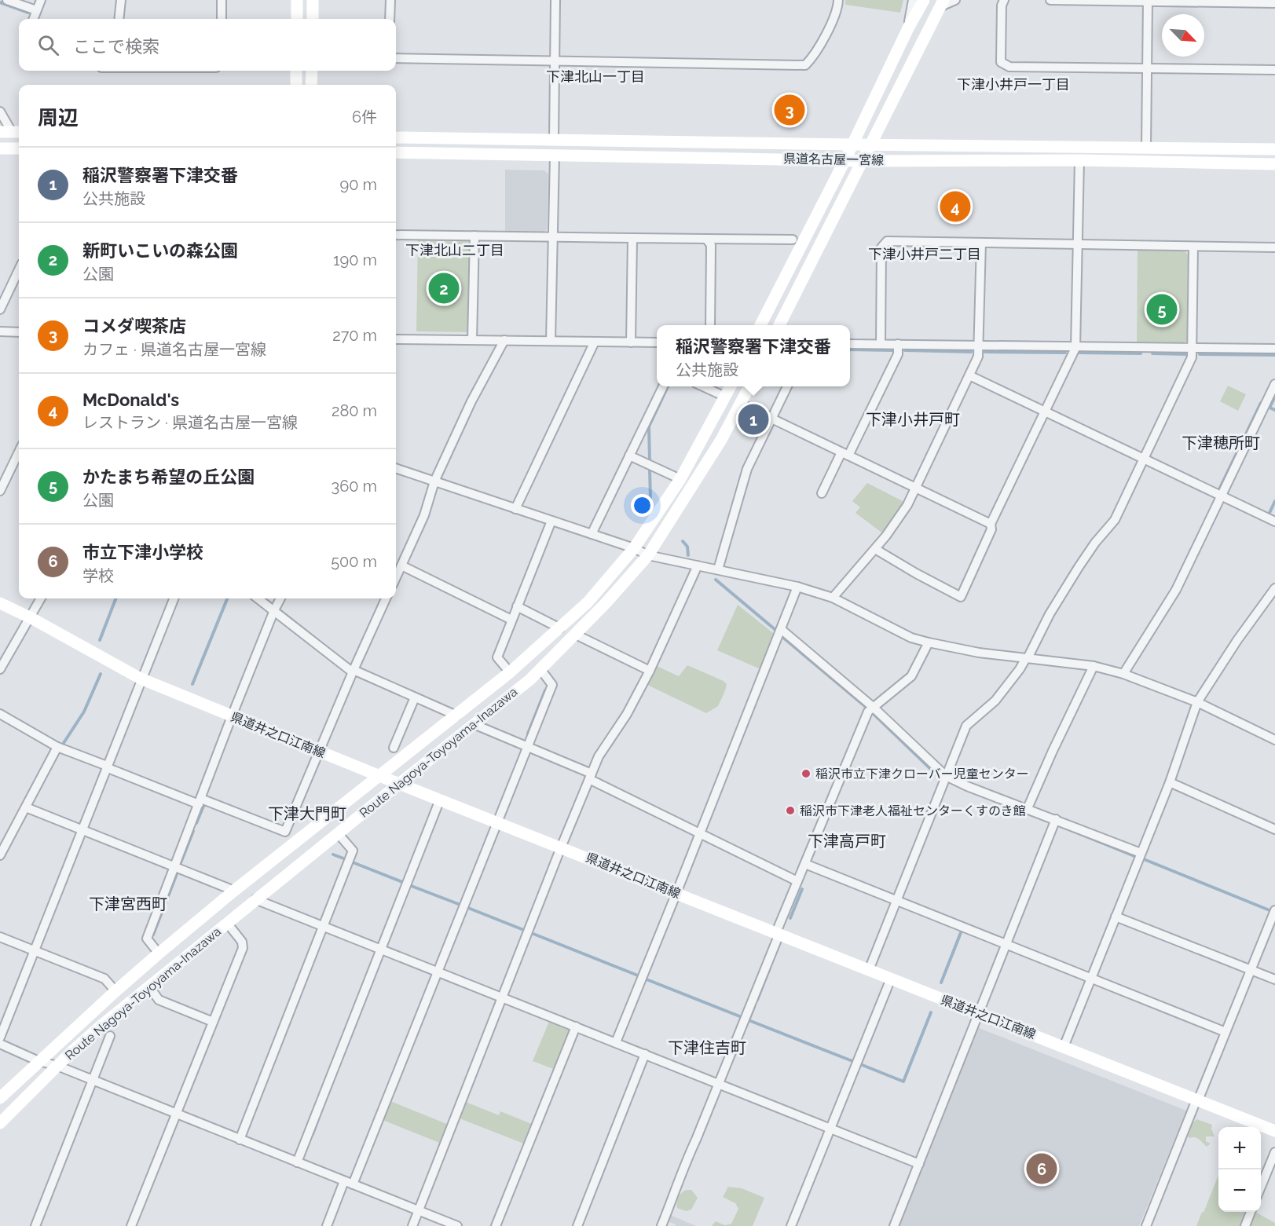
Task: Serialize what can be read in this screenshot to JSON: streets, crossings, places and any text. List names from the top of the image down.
{
  "streets": {
    "main road": ["県道名古屋一宮線", "県道井之口江南線", "Route Nagoya-Toyoyama-Inazawa"]
  },
  "crossings": [
    ["県道井之口江南線", "Route Nagoya-Toyoyama-Inazawa"]
  ],
  "districts": [
    "下津北山一丁目",
    "下津小井戸一丁目",
    "下津北山二丁目",
    "下津小井戸二丁目",
    "下津小井戸町",
    "下津穂所町",
    "下津大門町",
    "下津高戸町",
    "下津宮西町",
    "下津住吉町"
  ],
  "places": ["稲沢市立下津クローバー児童センター", "稲沢市下津老人福祉センターくすのき館"],
  "north": "bottom right",
  "page": {
    "search": "ここで検索",
    "heading": ["周辺", "6件"],
    "pins": [
      "3",
      "4",
      "2",
      "5",
      "1",
      "6"
    ],
    "list": [
      {
        "mark": "1",
        "name": "稲沢警察署下津交番",
        "note": "公共施設",
        "value": "90 m"
      },
      {
        "mark": "2",
        "name": "新町いこいの森公園",
        "note": "公園",
        "value": "190 m"
      },
      {
        "mark": "3",
        "name": "コメダ喫茶店",
        "note": "カフェ · 県道名古屋一宮線",
        "value": "270 m"
      },
      {
        "mark": "4",
        "name": "McDonald's",
        "note": "レストラン · 県道名古屋一宮線",
        "value": "280 m"
      },
      {
        "mark": "5",
        "name": "かたまち希望の丘公園",
        "note": "公園",
        "value": "360 m"
      },
      {
        "mark": "6",
        "name": "市立下津小学校",
        "note": "学校",
        "value": "500 m"
      }
    ],
    "popup": ["稲沢警察署下津交番", "公共施設"],
    "map_buttons": ["+", "−"]
  }
}
